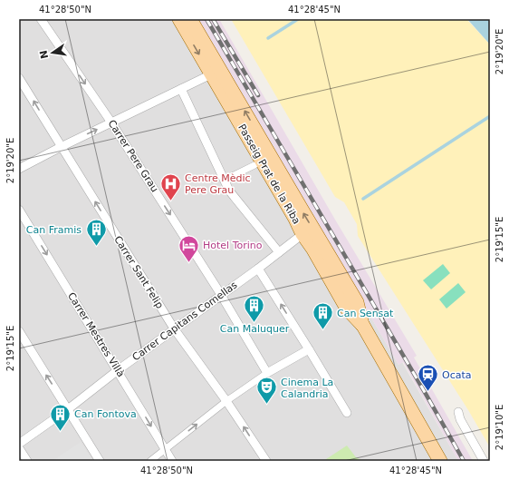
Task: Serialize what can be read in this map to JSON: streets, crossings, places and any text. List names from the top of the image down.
{
  "streets": {
    "main road": ["Passeig Prat de la Riba"],
    "street": [
      "Carrer Pere Grau",
      "Carrer Sant Felip",
      "Carrer Capitans Comellas",
      "Carrer Mestres Villà"
    ]
  },
  "crossings": [
    ["Carrer Pere Grau", "Carrer Capitans Comellas"],
    ["Passeig Prat de la Riba", "Carrer Capitans Comellas"],
    ["Carrer Sant Felip", "Carrer Capitans Comellas"],
    ["Carrer Capitans Comellas", "Carrer Mestres Villà"]
  ],
  "one_way": ["Carrer Sant Felip"],
  "places": {
    "hospital": ["Centre Mèdic Pere Grau"],
    "building": [
      "Can Framis",
      "Can Maluquer",
      "Can Sensat",
      "Can Fontova"
    ],
    "hotel": ["Hotel Torino"],
    "station": ["Ocata"],
    "theatre": ["Cinema La Calandria"]
  },
  "north": "left",
  "coordinates": [
    "41°28'50\"N",
    "41°28'45\"N",
    "2°19'20\"E",
    "2°19'15\"E",
    "2°19'10\"E"
  ]
}
